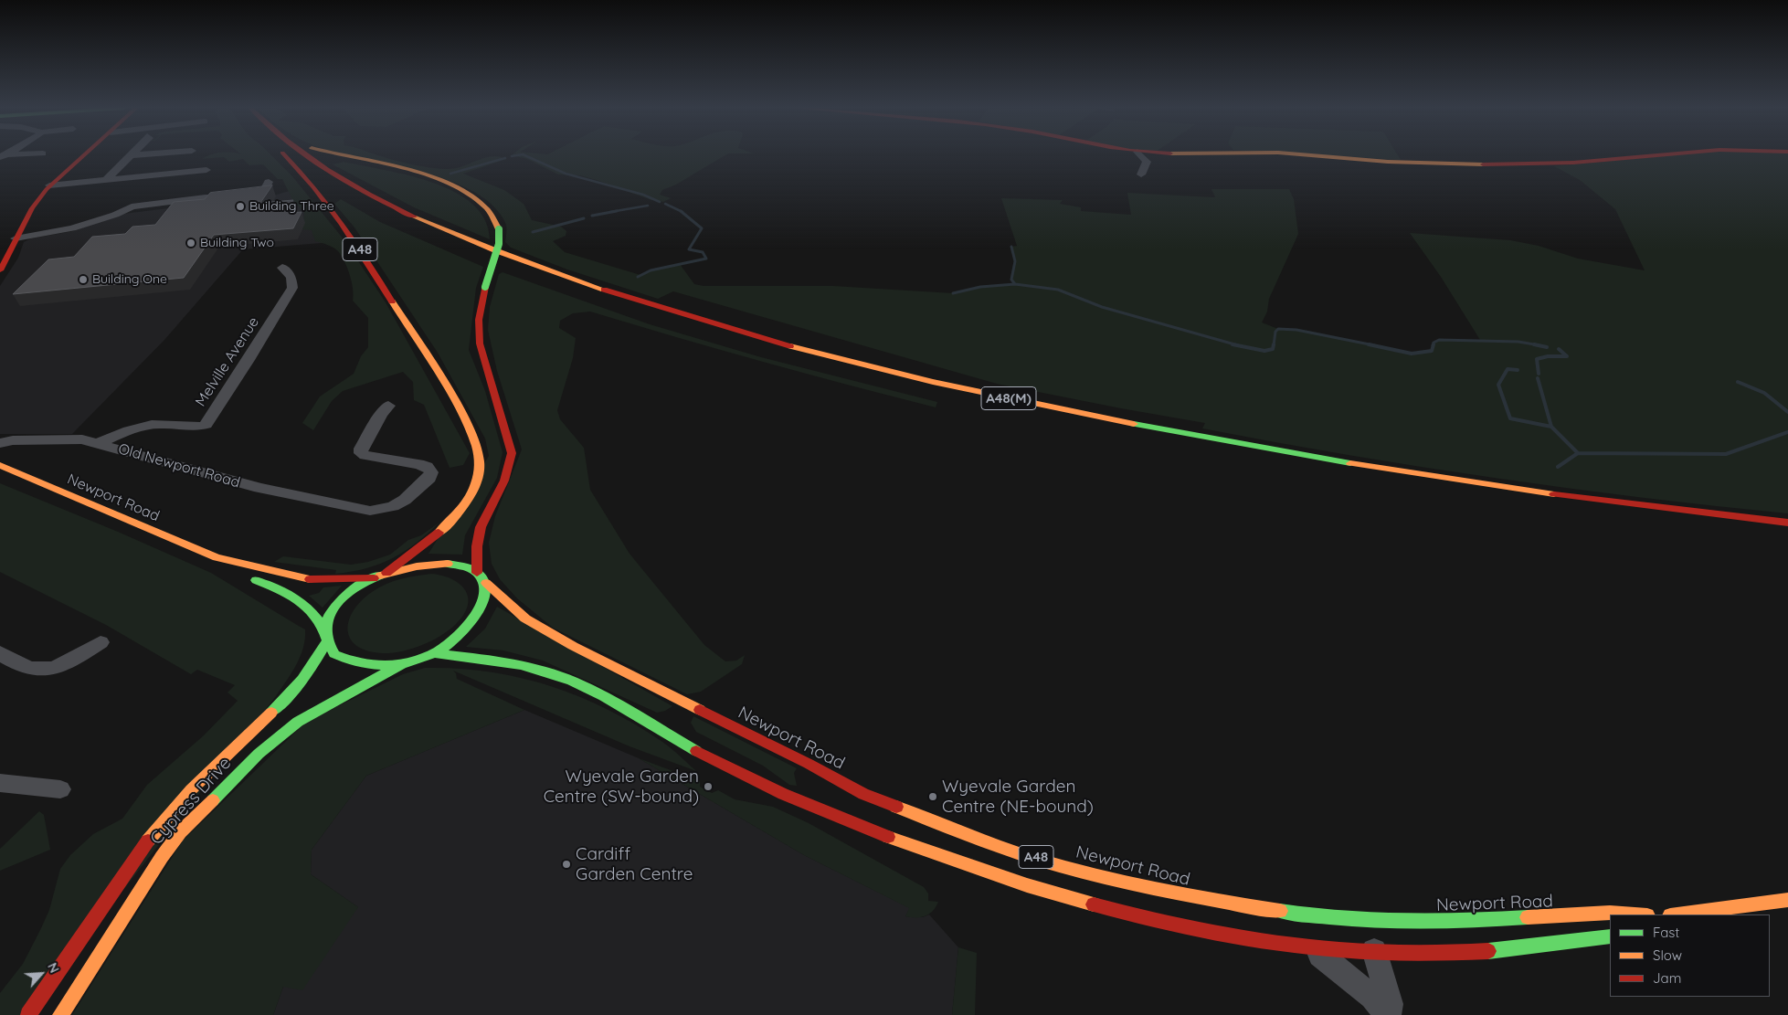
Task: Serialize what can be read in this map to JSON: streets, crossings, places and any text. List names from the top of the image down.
{
  "streets": {
    "main road": [
      "A48",
      "A48(M)",
      "Newport Road",
      "Cypress Drive"
    ],
    "street": ["Melville Avenue", "Old Newport Road"]
  },
  "crossings": [
    ["Melville Avenue", "Old Newport Road"],
    ["Newport Road", "Cypress Drive"]
  ],
  "places": [
    "Building Three",
    "Building Two",
    "Building One",
    "Wyevale Garden Centre (SW-bound)",
    "Wyevale Garden Centre (NE-bound)",
    "Cardiff Garden Centre"
  ],
  "legend": ["Fast", "Slow", "Jam"],
  "north": "top right"
}
